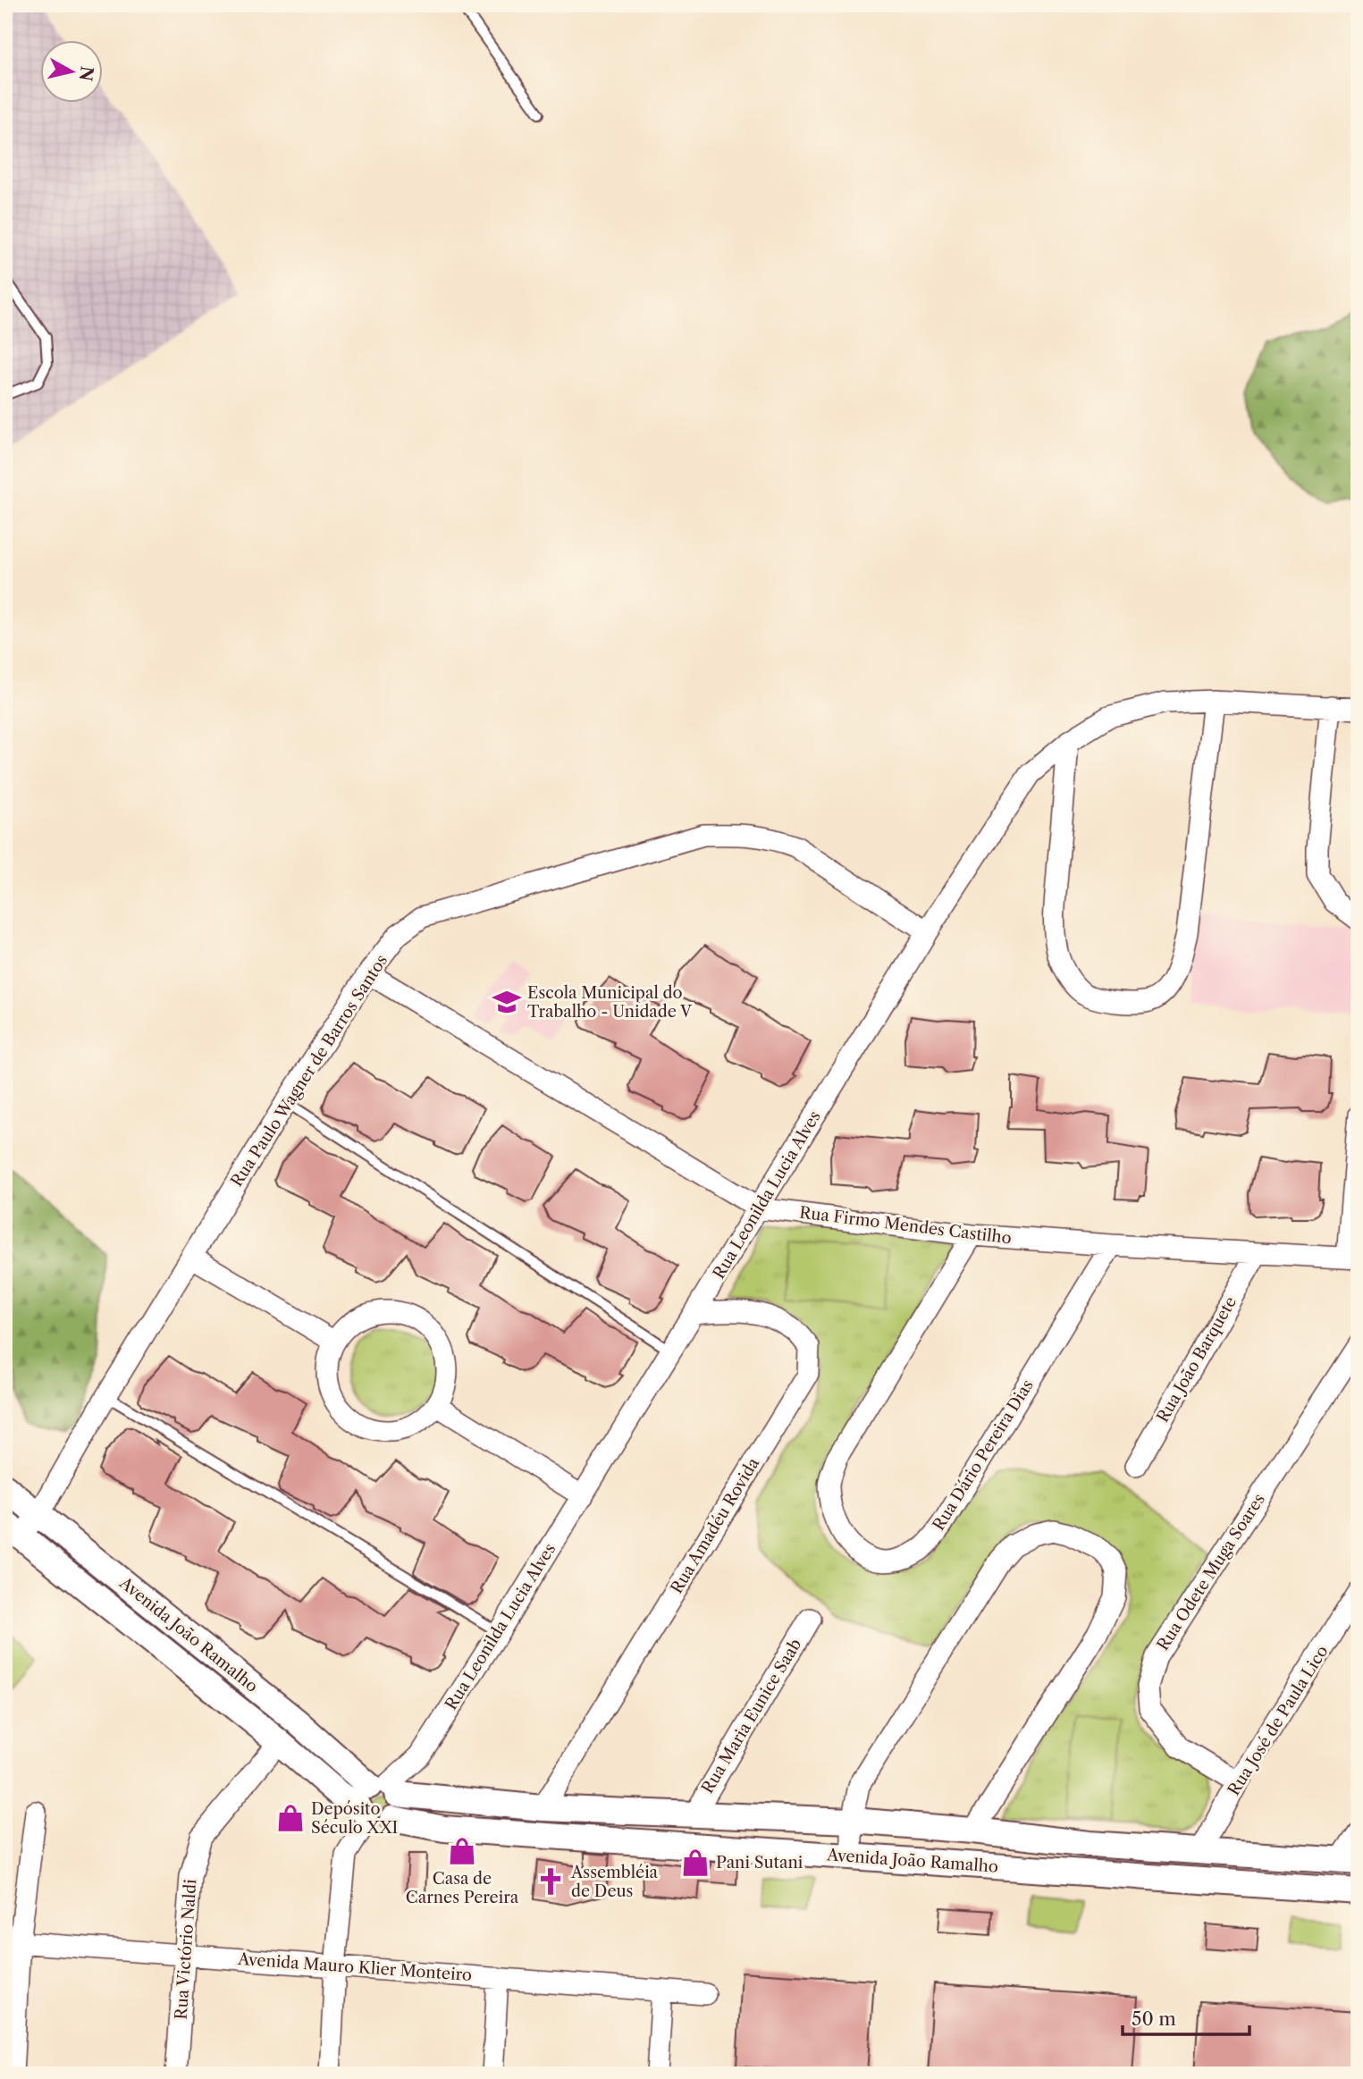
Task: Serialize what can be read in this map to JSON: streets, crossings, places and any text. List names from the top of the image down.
{
  "streets": {
    "street": [
      "Rua Paulo Wagner de Barros Santos",
      "Rua Leonilda Lucia Alves",
      "Rua Firmo Mendes Castilho",
      "Rua João Barquete",
      "Rua Dário Pereira Dias",
      "Rua Amadéu Rovida",
      "Rua Odete Muga Soares",
      "Avenida João Ramalho",
      "Rua Maria Eunice Saab",
      "Rua José de Paula Lico",
      "Rua Victório Naldi",
      "Avenida Mauro Klier Monteiro"
    ]
  },
  "crossings": [
    ["Rua Paulo Wagner de Barros Santos", "Rua Leonilda Lucia Alves"],
    ["Rua Paulo Wagner de Barros Santos", "Rua Firmo Mendes Castilho"],
    ["Rua Paulo Wagner de Barros Santos", "Avenida João Ramalho"],
    ["Rua Leonilda Lucia Alves", "Rua Firmo Mendes Castilho"],
    ["Rua Leonilda Lucia Alves", "Rua Amadéu Rovida"],
    ["Rua Leonilda Lucia Alves", "Avenida João Ramalho"],
    ["Rua Leonilda Lucia Alves", "Avenida Mauro Klier Monteiro"],
    ["Rua Firmo Mendes Castilho", "Rua João Barquete"],
    ["Rua Firmo Mendes Castilho", "Rua Dário Pereira Dias"],
    ["Rua Amadéu Rovida", "Avenida João Ramalho"],
    ["Rua Odete Muga Soares", "Rua José de Paula Lico"],
    ["Avenida João Ramalho", "Rua Maria Eunice Saab"],
    ["Avenida João Ramalho", "Rua José de Paula Lico"],
    ["Avenida João Ramalho", "Rua Victório Naldi"],
    ["Rua Victório Naldi", "Avenida Mauro Klier Monteiro"]
  ],
  "places": {
    "school or university": ["Escola Municipal do Trabalho - Unidade V"],
    "shop": ["Depósito Século XXI", "Casa de Carnes Pereira", "Pani Sutani"],
    "church": ["Assembléia de Deus"]
  },
  "scale_bar": "50 m",
  "north": "right"
}
